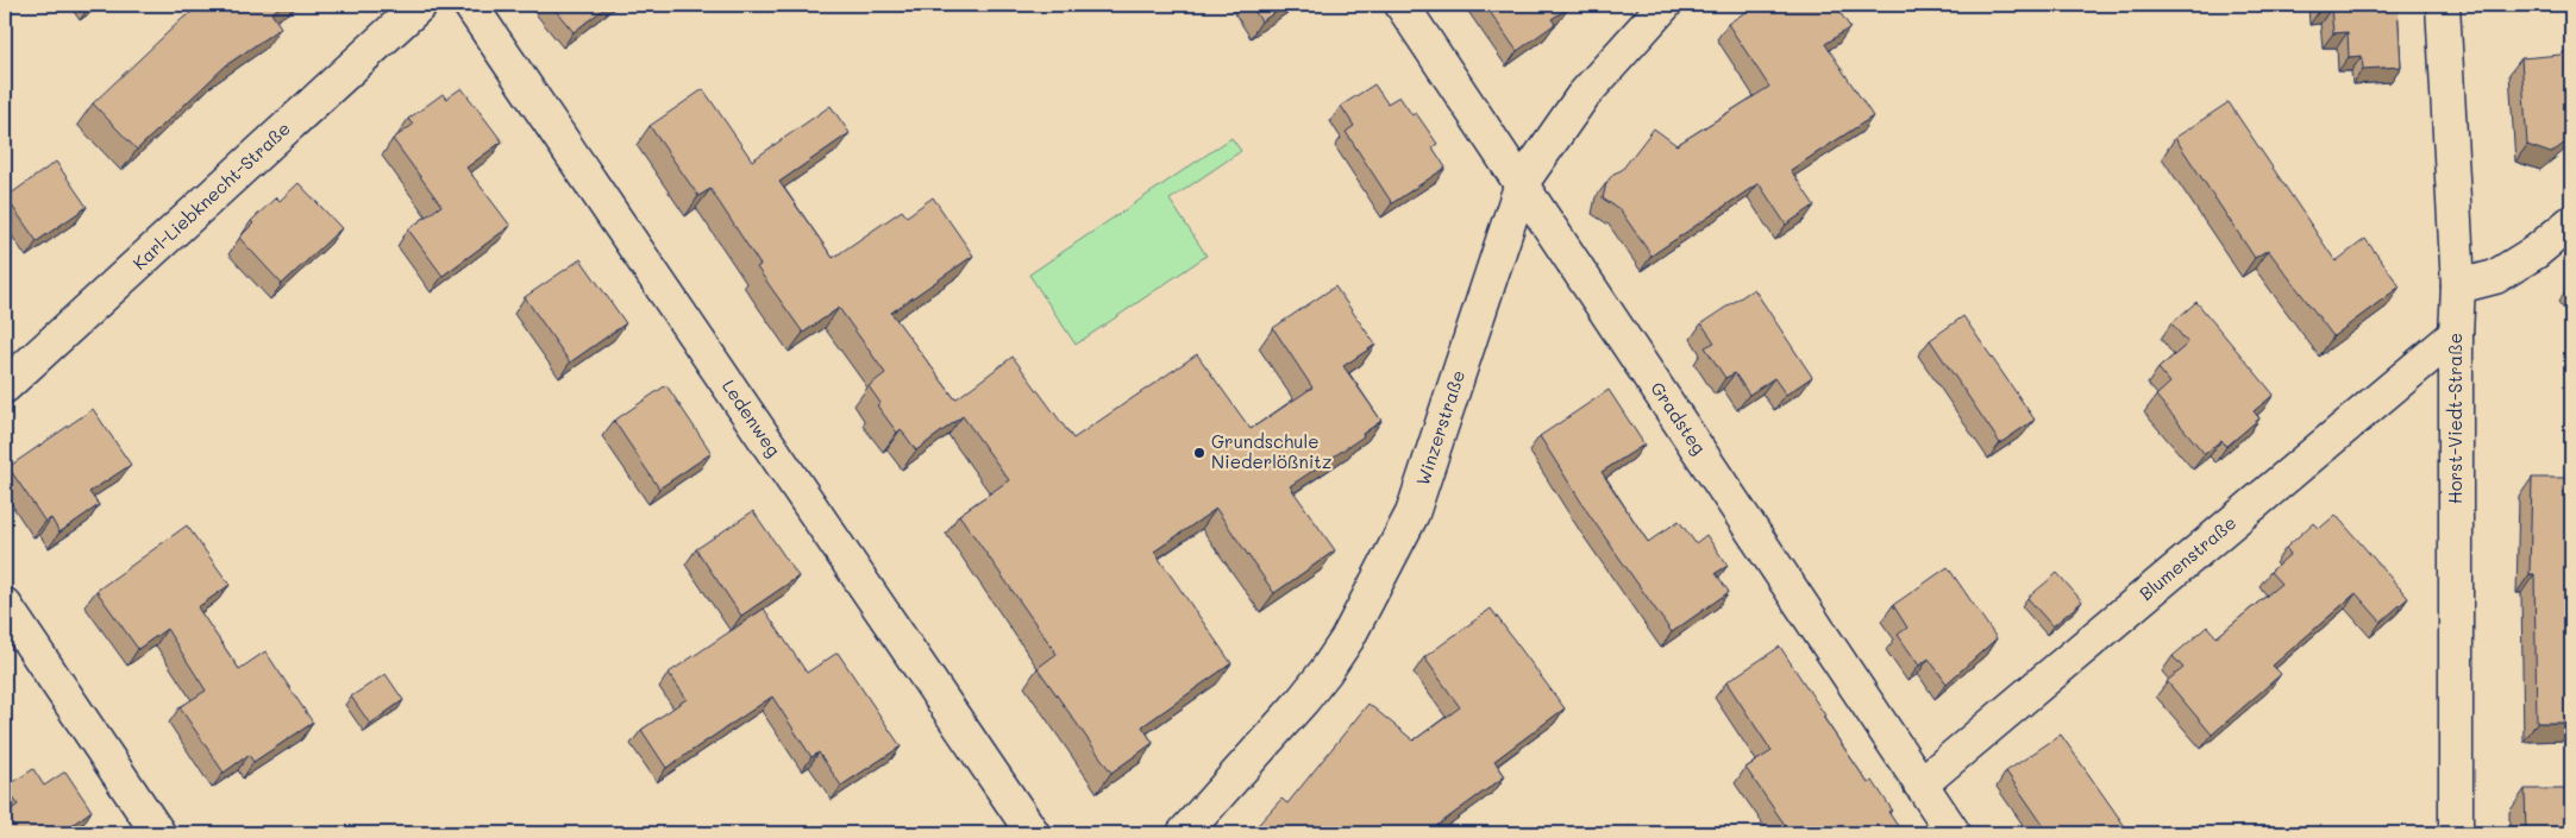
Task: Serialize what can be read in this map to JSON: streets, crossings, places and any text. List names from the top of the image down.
{
  "streets": {
    "street": [
      "Karl-Liebknecht-Straße",
      "Ledenweg",
      "Gradsteg",
      "Horst-Viedt-Straße",
      "Winzerstraße",
      "Blumenstraße"
    ]
  },
  "crossings": [
    ["Gradsteg", "Winzerstraße"],
    ["Gradsteg", "Blumenstraße"],
    ["Horst-Viedt-Straße", "Blumenstraße"]
  ],
  "places": ["Grundschule Niederlößnitz"]
}
